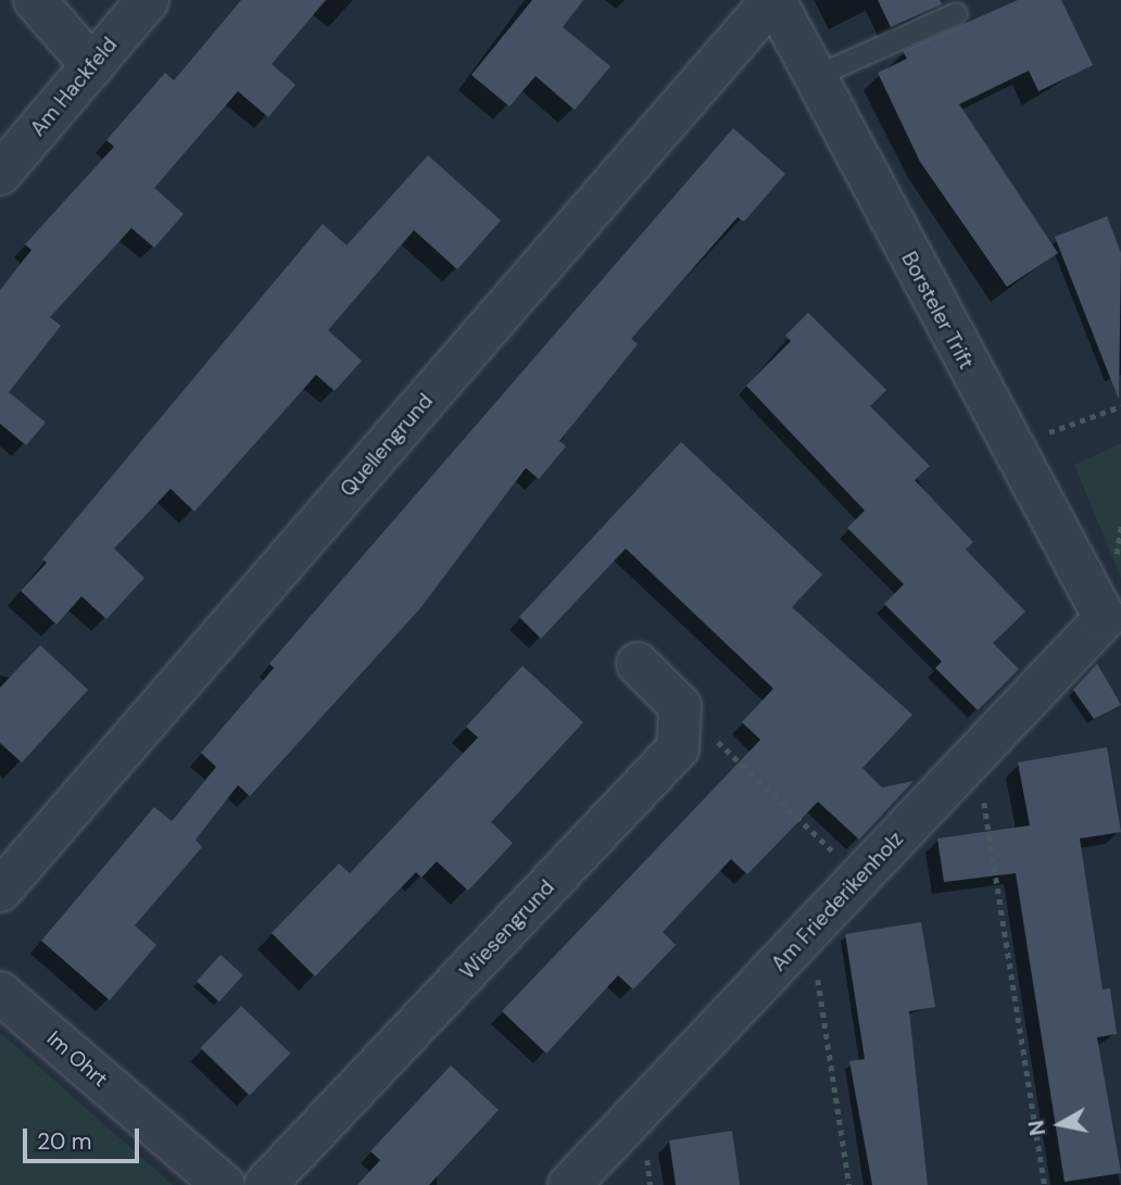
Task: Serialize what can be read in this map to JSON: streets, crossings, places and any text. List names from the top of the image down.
{
  "streets": {
    "street": [
      "Am Hackfeld",
      "Borsteler Trift",
      "Quellengrund",
      "Am Friederikenholz",
      "Wiesengrund",
      "Im Ohrt"
    ]
  },
  "crossings": [
    ["Borsteler Trift", "Quellengrund"],
    ["Borsteler Trift", "Am Friederikenholz"]
  ],
  "scale_bar": "20 m",
  "north": "left"
}
